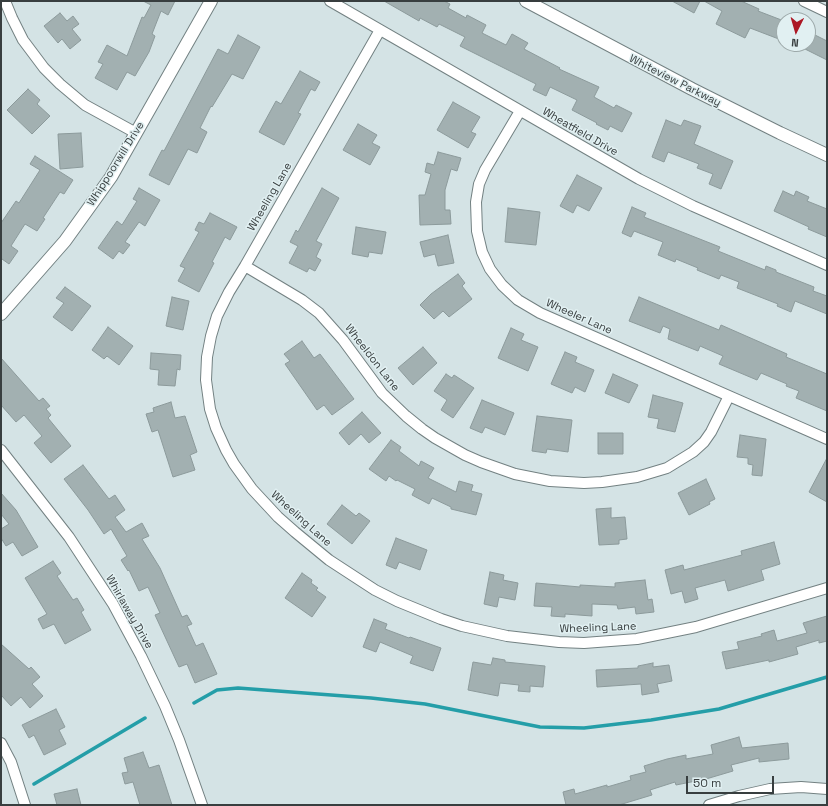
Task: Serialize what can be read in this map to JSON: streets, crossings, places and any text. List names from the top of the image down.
{
  "streets": {
    "street": [
      "Whiteview Parkway",
      "Wheatfield Drive",
      "Whippoorwill Drive",
      "Wheeling Lane",
      "Wheeler Lane",
      "Wheeldon Lane",
      "Whirlaway Drive"
    ]
  },
  "crossings": [
    ["Wheatfield Drive", "Wheeling Lane"],
    ["Wheatfield Drive", "Wheeler Lane"],
    ["Wheeling Lane", "Wheeldon Lane"],
    ["Wheeler Lane", "Wheeldon Lane"]
  ],
  "scale_bar": "50 m",
  "north": "bottom"
}
